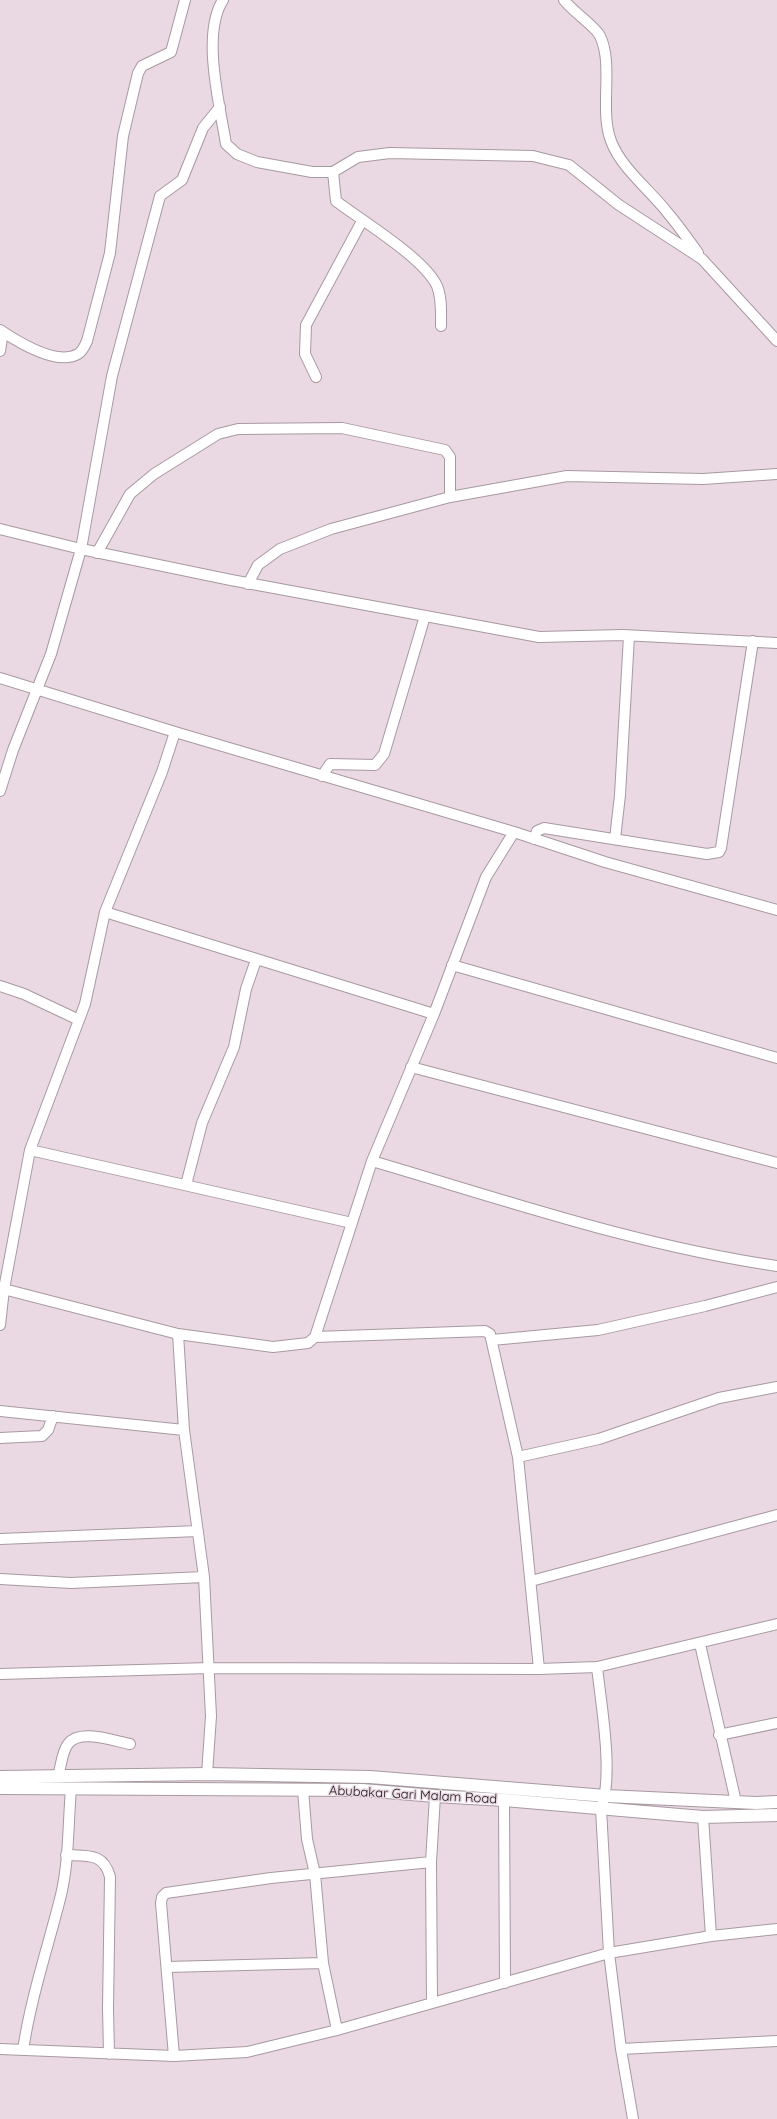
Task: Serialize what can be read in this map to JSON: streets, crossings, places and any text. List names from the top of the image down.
{
  "streets": {
    "street": ["Abubakar Gari Malam Road"]
  }
}
